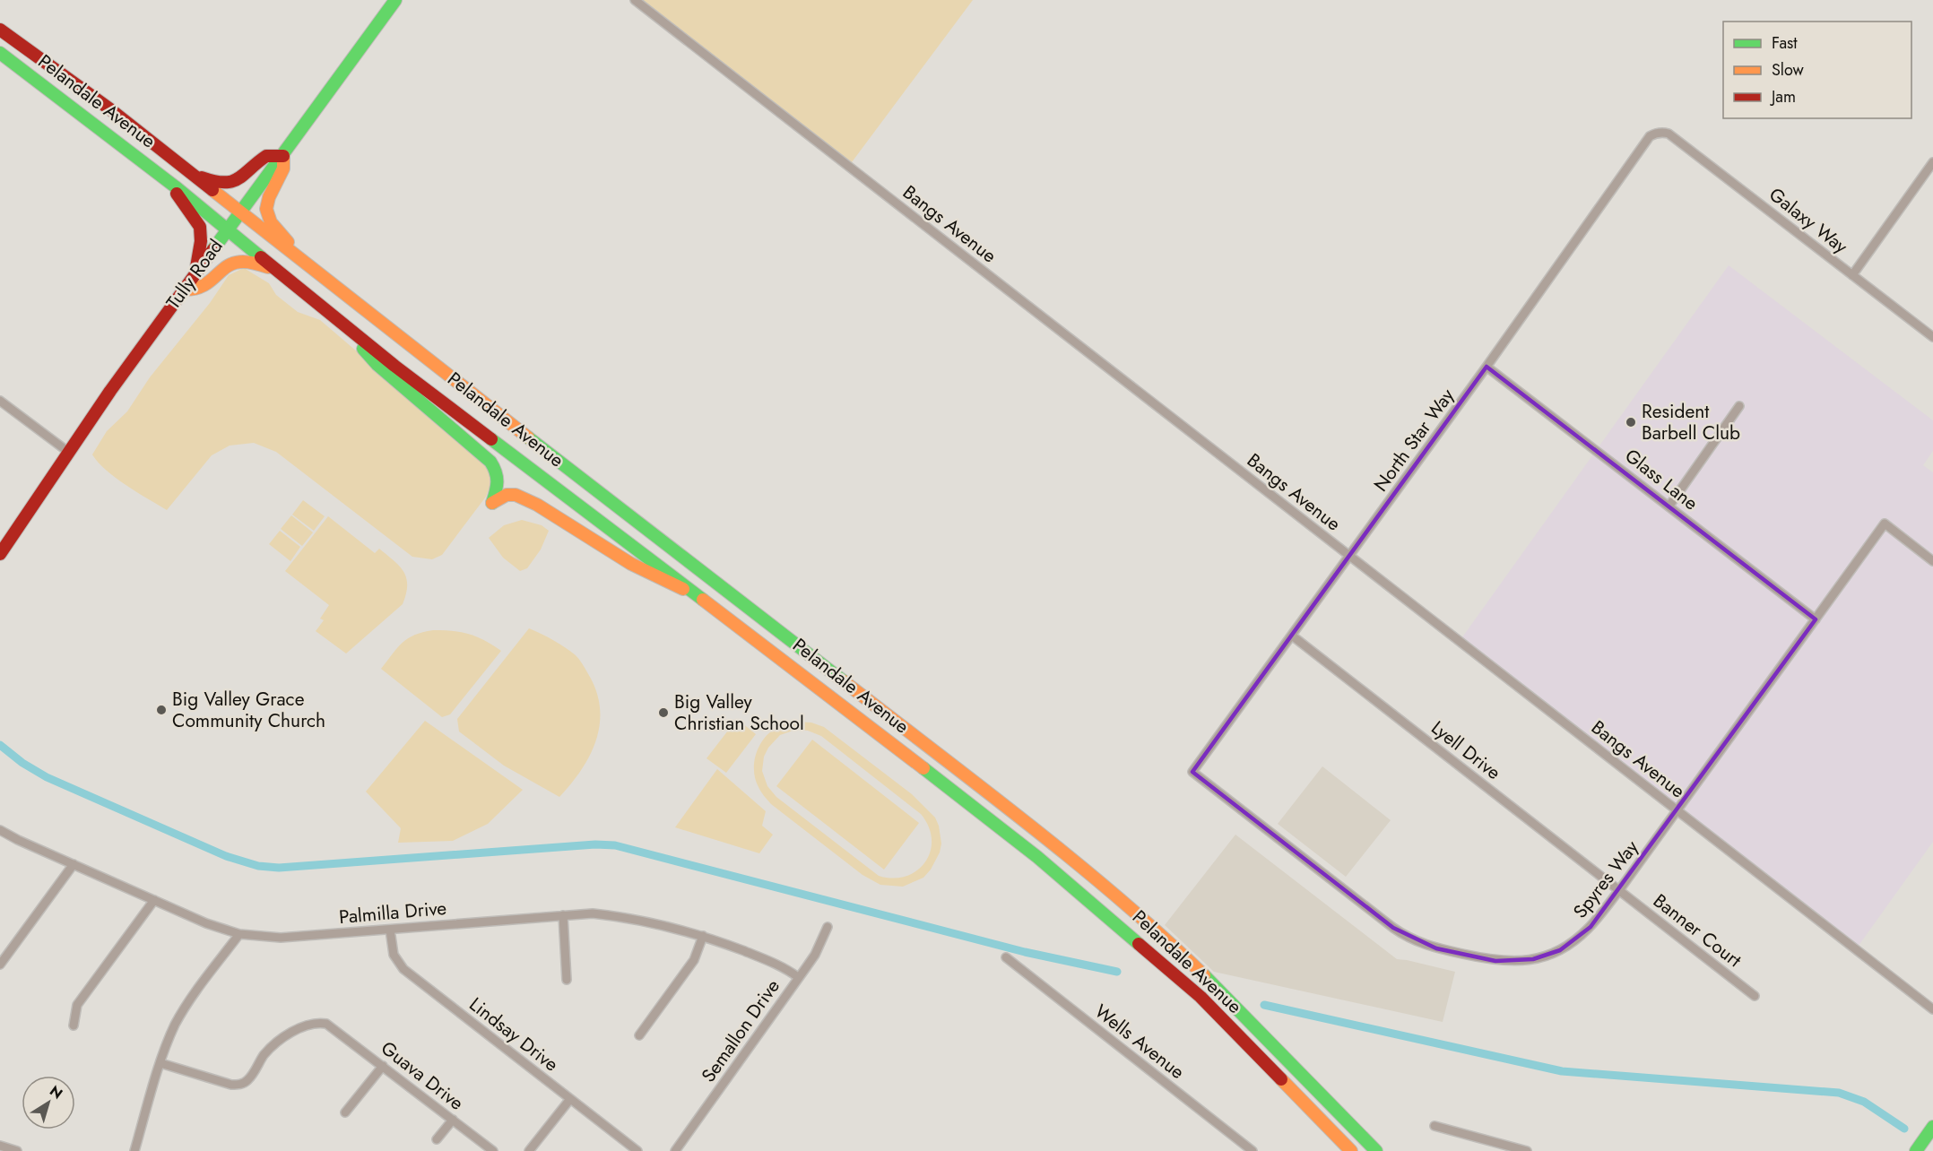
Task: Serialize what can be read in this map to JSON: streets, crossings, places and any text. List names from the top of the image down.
{
  "streets": {
    "main road": ["Pelandale Avenue", "Tully Road"],
    "street": [
      "Galaxy Way",
      "Bangs Avenue",
      "North Star Way",
      "Glass Lane",
      "Lyell Drive",
      "Spyres Way",
      "Palmilla Drive",
      "Banner Court",
      "Semallon Drive",
      "Lindsay Drive",
      "Wells Avenue",
      "Guava Drive"
    ]
  },
  "crossings": [
    ["Pelandale Avenue", "Tully Road"],
    ["Galaxy Way", "North Star Way"],
    ["Bangs Avenue", "North Star Way"],
    ["Bangs Avenue", "Spyres Way"],
    ["North Star Way", "Glass Lane"],
    ["North Star Way", "Lyell Drive"],
    ["North Star Way", "Spyres Way"],
    ["Glass Lane", "Spyres Way"],
    ["Lyell Drive", "Spyres Way"],
    ["Lyell Drive", "Banner Court"],
    ["Spyres Way", "Banner Court"],
    ["Palmilla Drive", "Semallon Drive"],
    ["Palmilla Drive", "Lindsay Drive"]
  ],
  "places": ["Resident Barbell Club", "Big Valley Grace Community Church", "Big Valley Christian School"],
  "legend": ["Fast", "Slow", "Jam"],
  "north": "top right"
}
